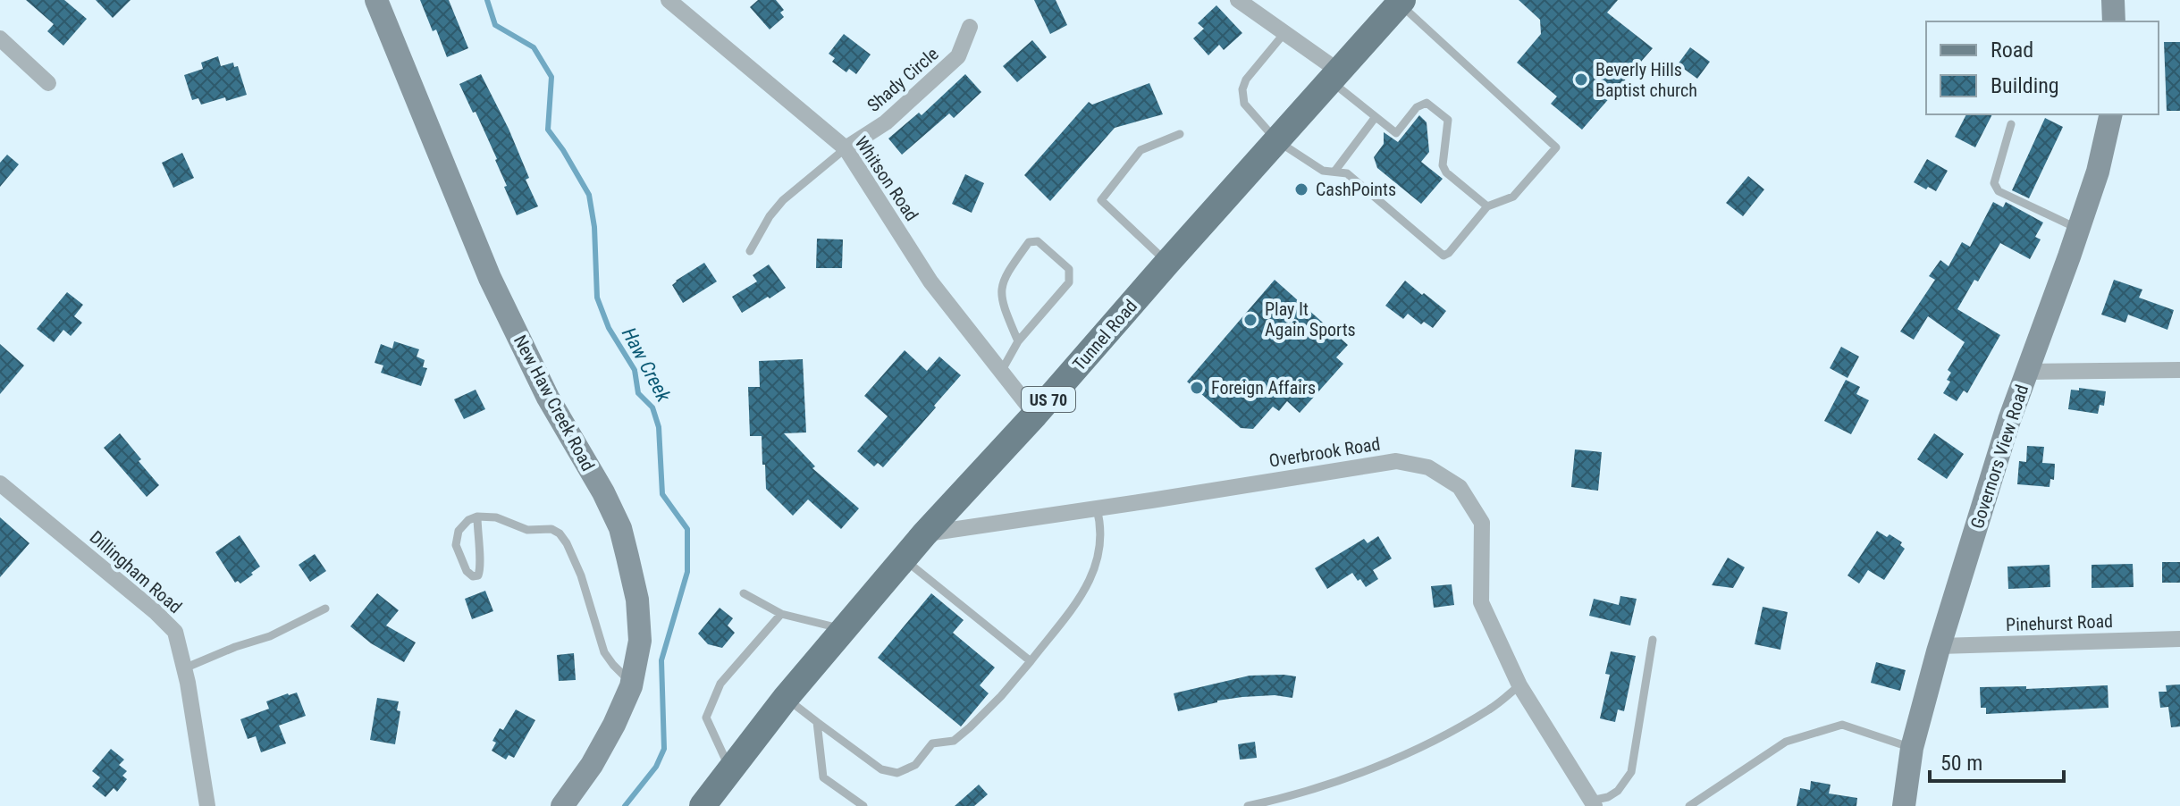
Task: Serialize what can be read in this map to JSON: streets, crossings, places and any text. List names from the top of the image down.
{
  "streets": {
    "main road": ["Tunnel Road", "US 70"],
    "street": [
      "Shady Circle",
      "Whitson Road",
      "New Haw Creek Road",
      "Overbrook Road",
      "Governors View Road",
      "Dillingham Road",
      "Pinehurst Road"
    ]
  },
  "crossings": [
    ["Shady Circle", "Whitson Road"],
    ["Whitson Road", "Tunnel Road"],
    ["Tunnel Road", "Overbrook Road"],
    ["Governors View Road", "Pinehurst Road"]
  ],
  "water": ["Haw Creek"],
  "places": [
    "Beverly Hills Baptist church",
    "CashPoints",
    "Play It Again Sports",
    "Foreign Affairs"
  ],
  "legend": ["Road", "Building"],
  "scale_bar": "50 m"
}
